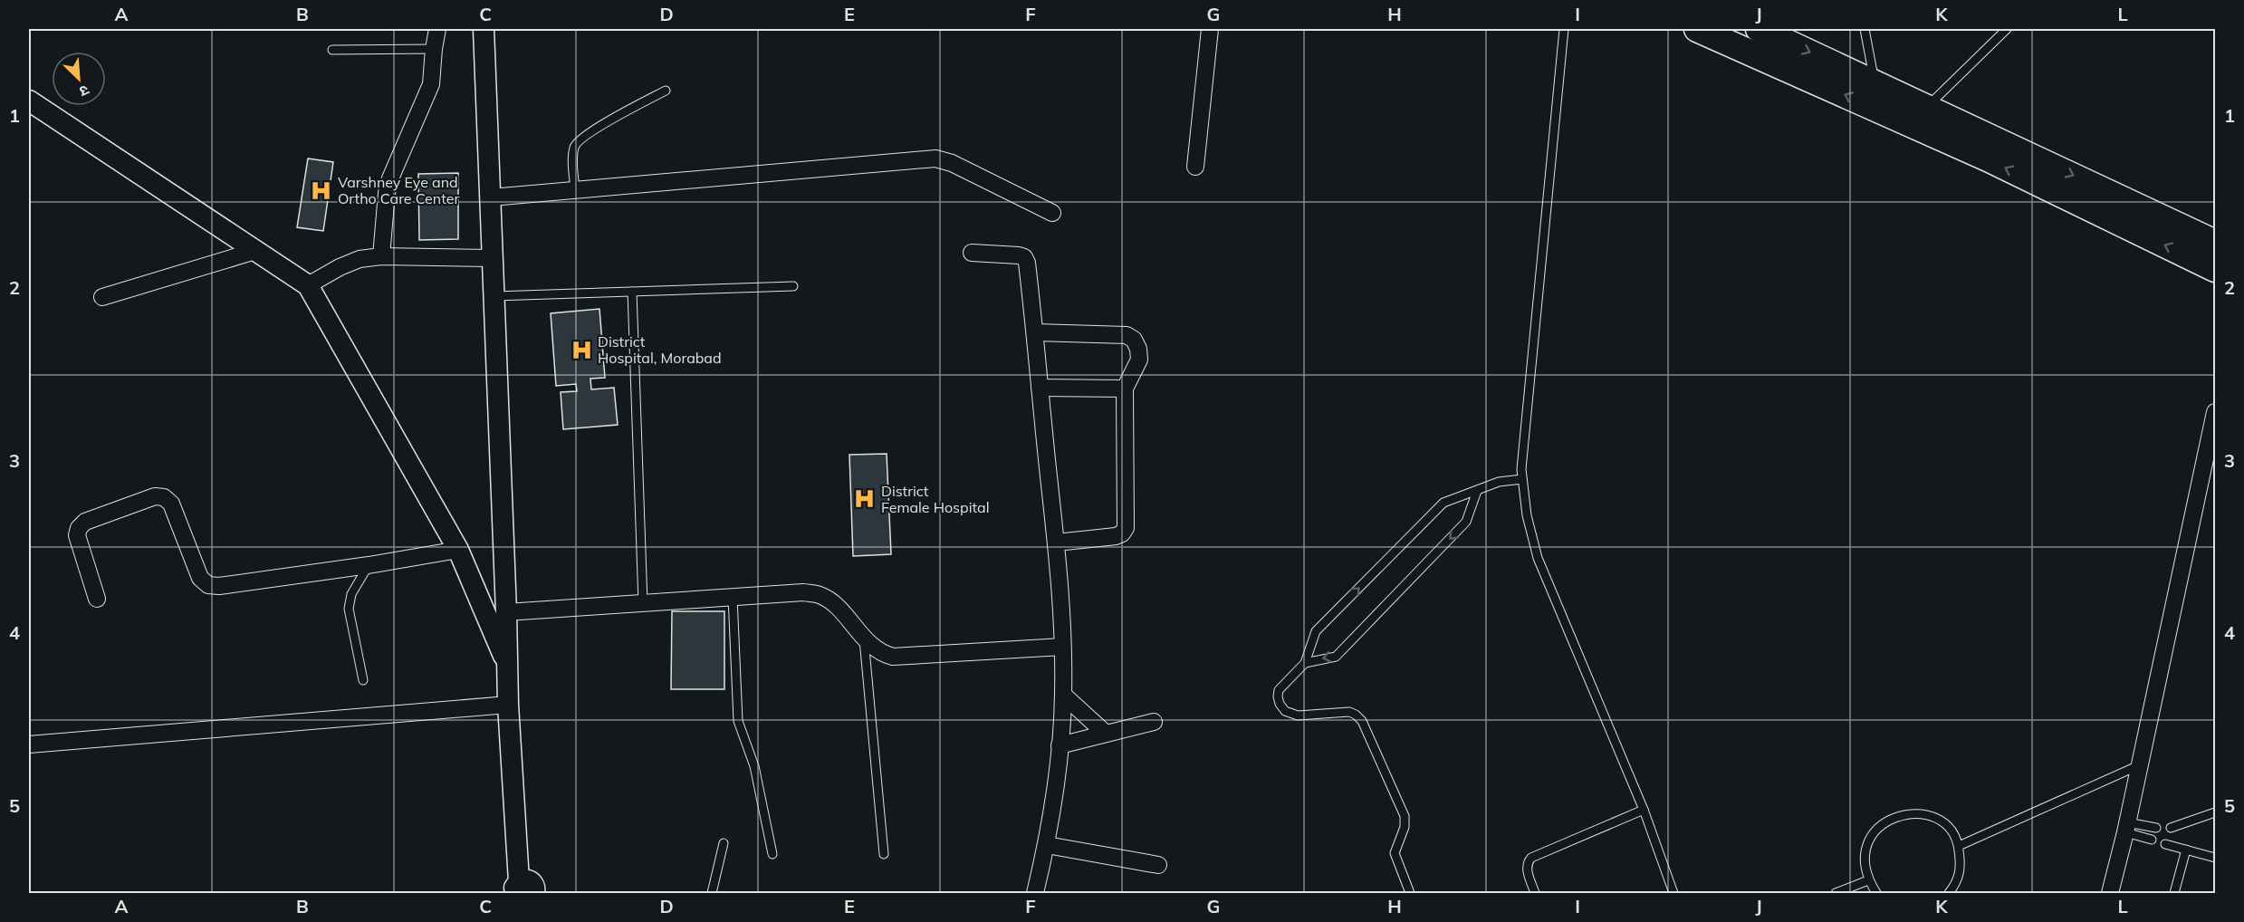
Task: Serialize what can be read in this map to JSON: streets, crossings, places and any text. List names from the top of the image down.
{
  "places": {
    "hospital": ["Varshney Eye and Ortho Care Center", "District Hospital, Morabad", "District Female Hospital"]
  },
  "north": "bottom right",
  "grid": {
    "columns": [
      "A",
      "B",
      "C",
      "D",
      "E",
      "F",
      "G",
      "H",
      "I",
      "J",
      "K",
      "L"
    ],
    "rows": [
      "1",
      "2",
      "3",
      "4",
      "5"
    ]
  }
}
